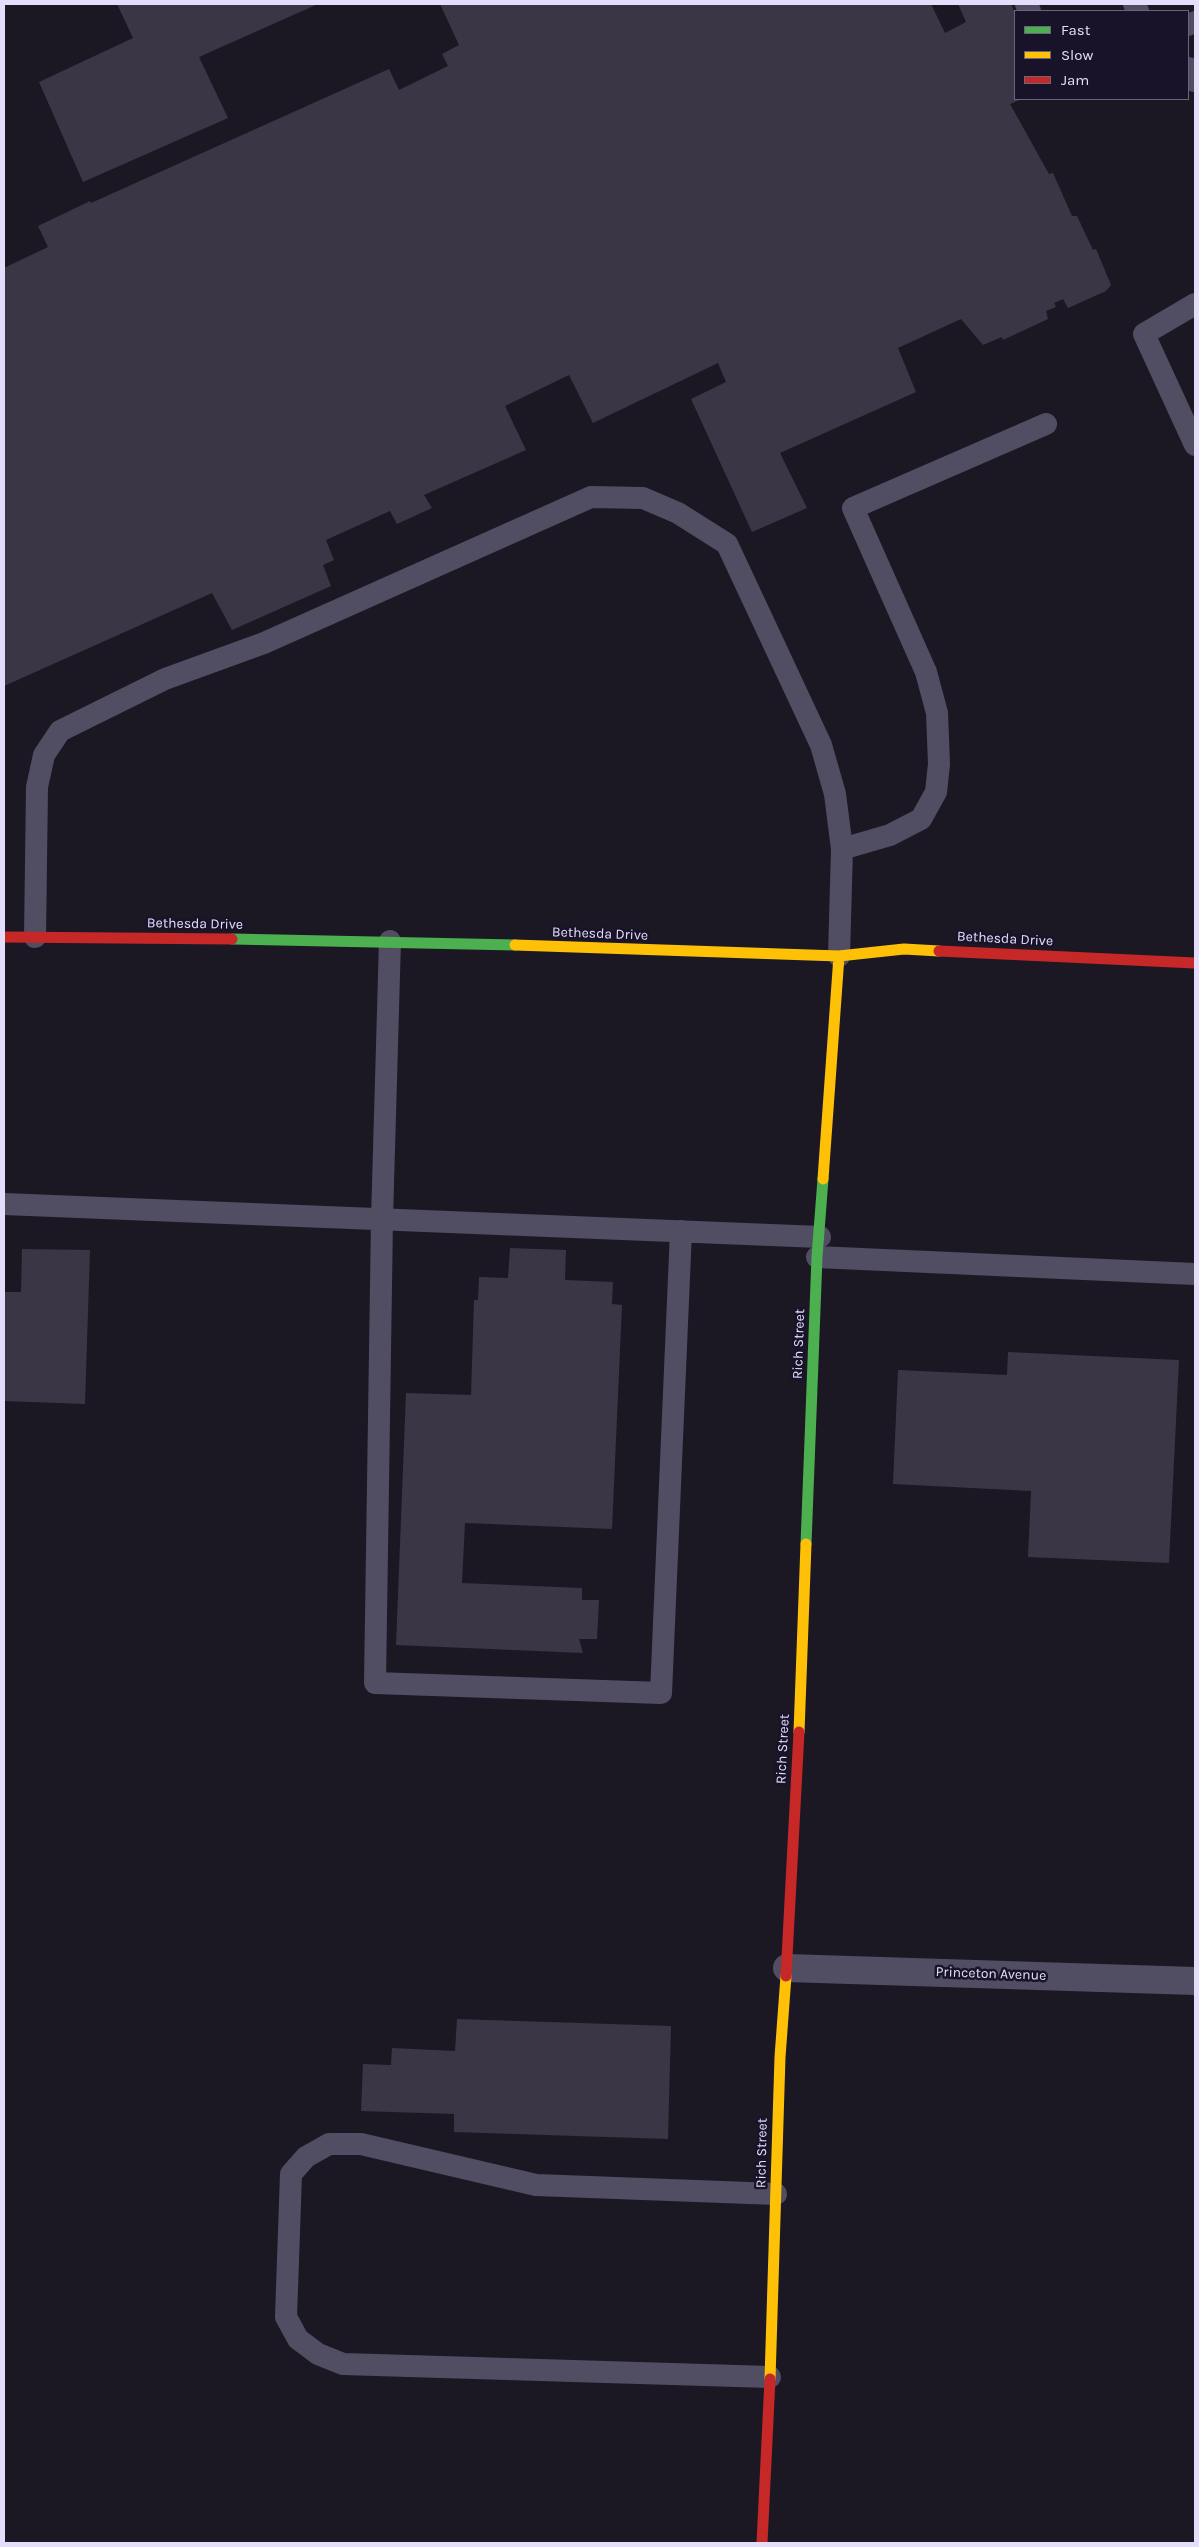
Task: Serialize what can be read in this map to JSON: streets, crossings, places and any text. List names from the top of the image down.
{
  "streets": {
    "street": ["Bethesda Drive", "Rich Street", "Princeton Avenue"]
  },
  "crossings": [
    ["Bethesda Drive", "Rich Street"],
    ["Rich Street", "Princeton Avenue"]
  ],
  "legend": ["Fast", "Slow", "Jam"]
}
